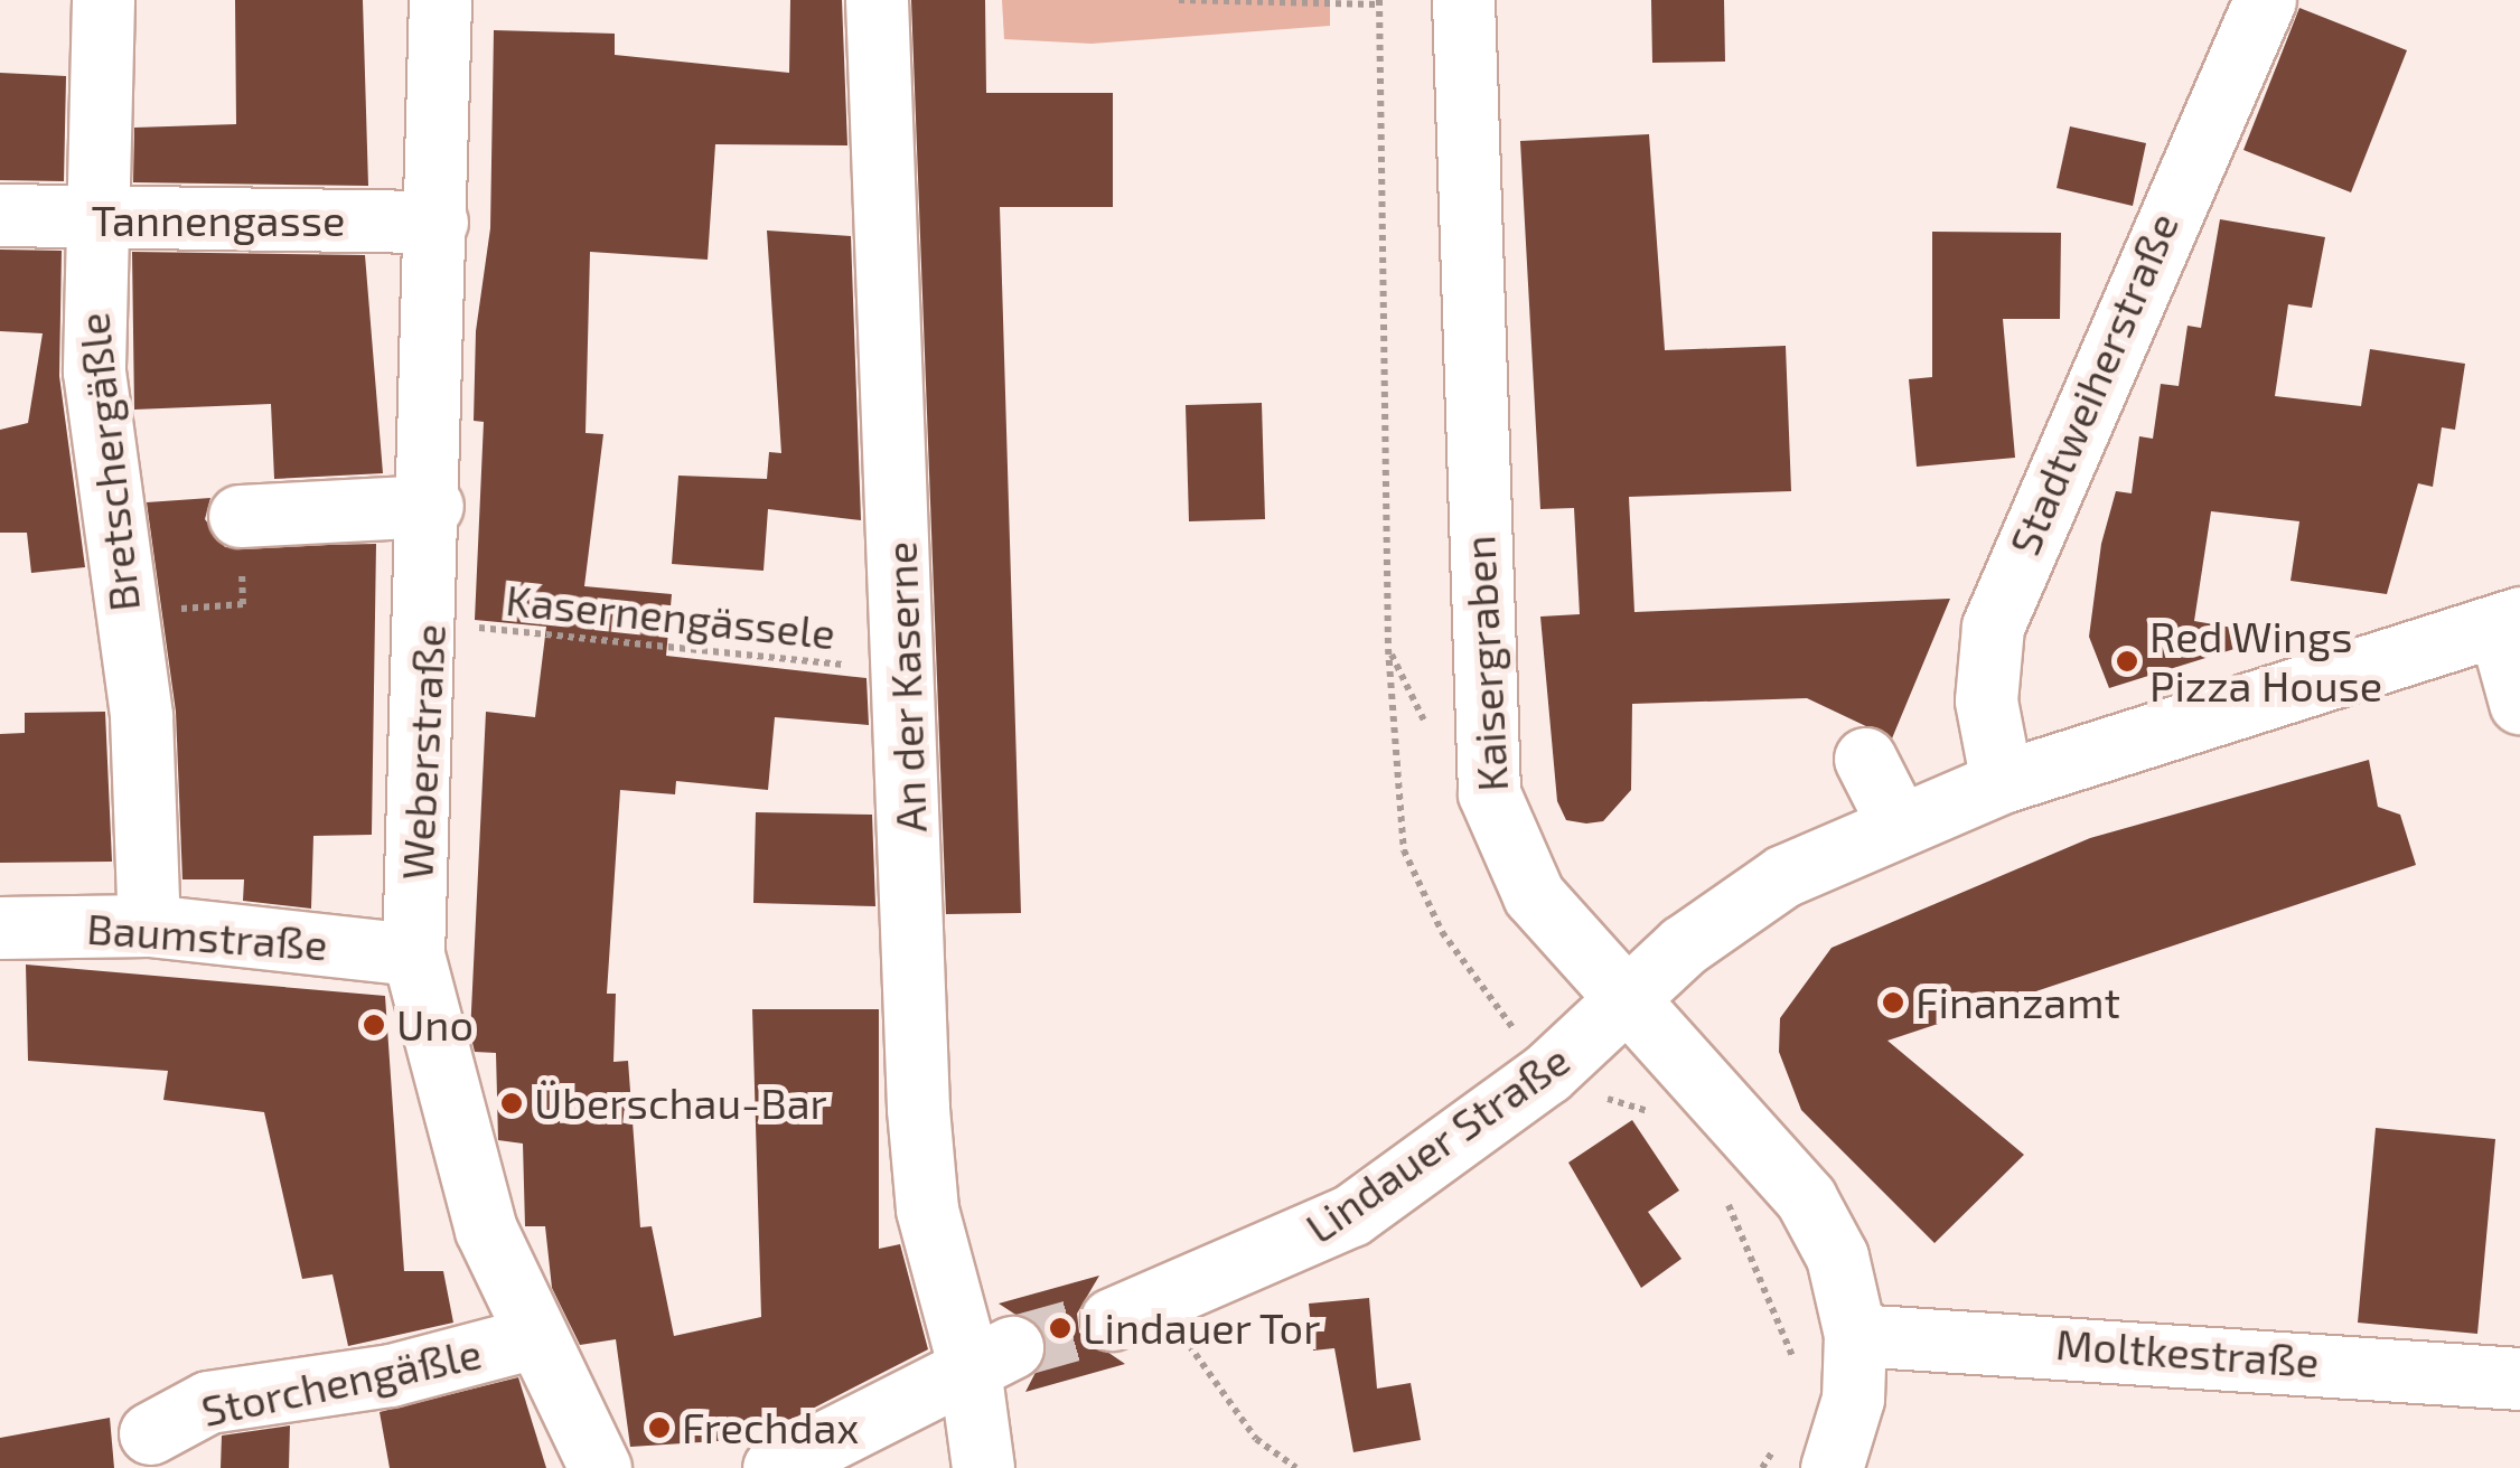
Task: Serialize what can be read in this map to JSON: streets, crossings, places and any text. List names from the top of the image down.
{
  "streets": {
    "street": [
      "Tannengasse",
      "Stadtweiherstraße",
      "Bretschergäßle",
      "Kaisergraben",
      "An der Kaserne",
      "Weberstraße",
      "Baumstraße",
      "Lindauer Straße",
      "Moltkestraße",
      "Storchengäßle"
    ],
    "path": ["Kasernengässele"]
  },
  "crossings": [
    ["Tannengasse", "Bretschergäßle"],
    ["Tannengasse", "Weberstraße"],
    ["Stadtweiherstraße", "Lindauer Straße"],
    ["Bretschergäßle", "Baumstraße"],
    ["Kasernengässele", "An der Kaserne"],
    ["Kasernengässele", "Weberstraße"],
    ["Kaisergraben", "Lindauer Straße"],
    ["Kaisergraben", "Moltkestraße"],
    ["Weberstraße", "Baumstraße"],
    ["Weberstraße", "Storchengäßle"]
  ],
  "places": [
    "Red Wings Pizza House",
    "Finanzamt",
    "Uno",
    "Überschau-Bar",
    "Lindauer Tor",
    "Frechdax"
  ]
}
